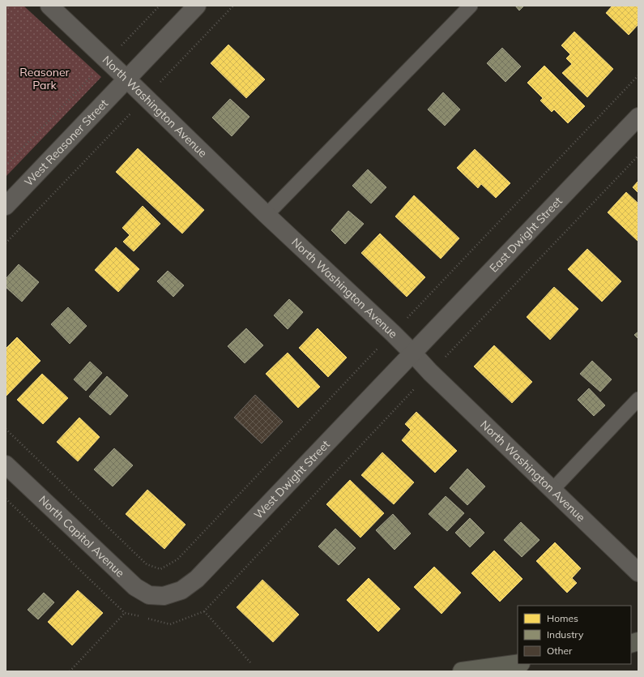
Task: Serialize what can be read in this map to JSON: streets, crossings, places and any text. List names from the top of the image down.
{
  "streets": {
    "street": [
      "North Washington Avenue",
      "West Reasoner Street",
      "East Dwight Street",
      "West Dwight Street",
      "North Capitol Avenue"
    ]
  },
  "crossings": [
    ["North Washington Avenue", "West Reasoner Street"],
    ["North Washington Avenue", "East Dwight Street"],
    ["North Washington Avenue", "West Dwight Street"],
    ["East Dwight Street", "West Dwight Street"],
    ["West Dwight Street", "North Capitol Avenue"]
  ],
  "parks": ["Reasoner Park"],
  "legend": ["Homes", "Industry", "Other"]
}
